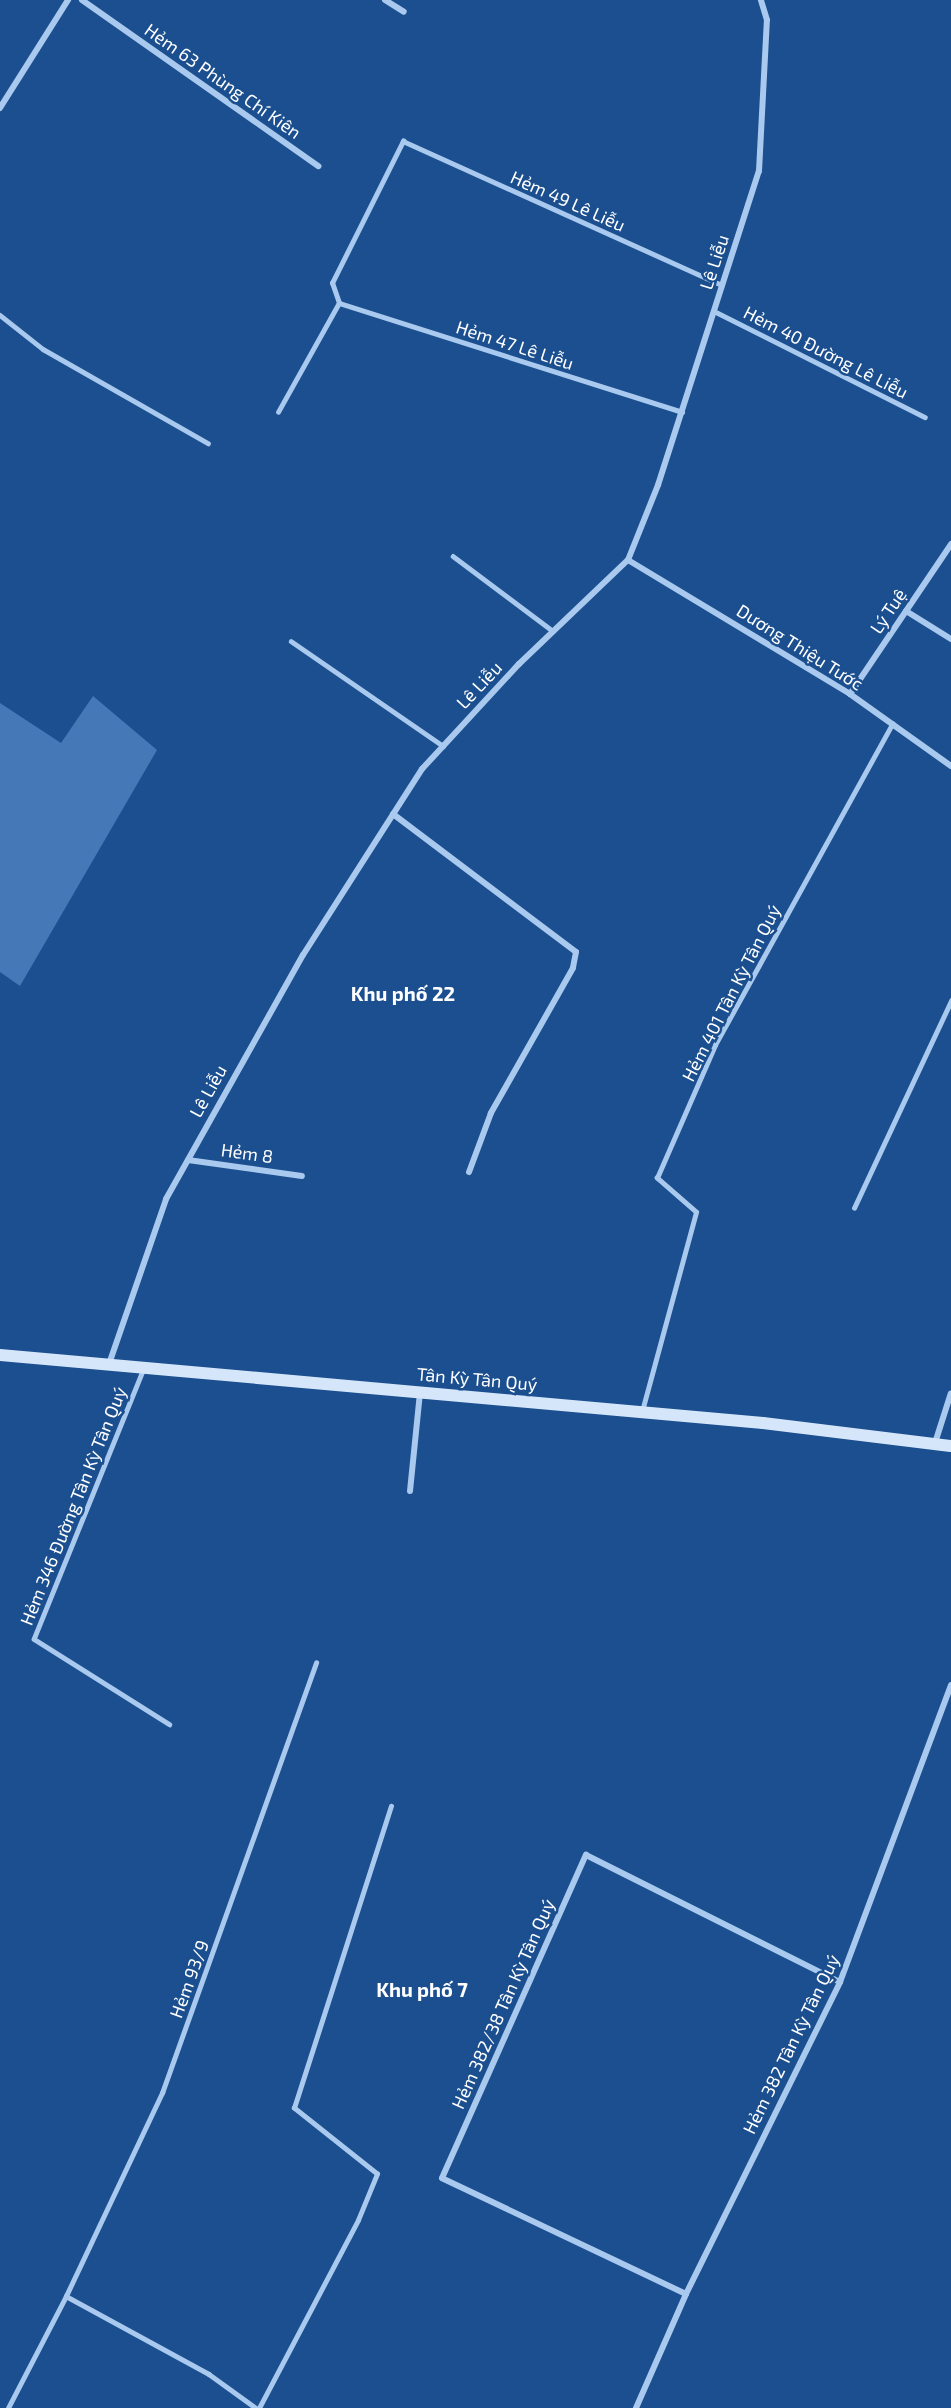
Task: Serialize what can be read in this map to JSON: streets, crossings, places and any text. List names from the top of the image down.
{
  "streets": {
    "main road": ["Tân Kỳ Tân Quý"],
    "street": [
      "Hẻm 63 Phùng Chí Kiên",
      "Lê Liễu",
      "Lý Tuệ",
      "Dương Thiệu Tước",
      "Hẻm 8",
      "Hẻm 382/38 Tân Kỳ Tân Quý",
      "Hẻm 382 Tân Kỳ Tân Quý"
    ],
    "lane": [
      "Hẻm 49 Lê Liễu",
      "Hẻm 47 Lê Liễu",
      "Hẻm 40 Đường Lê Liễu",
      "Hẻm 401 Tân Kỳ Tân Quý",
      "Hẻm 346 Đường Tân Kỳ Tân Quý",
      "Hẻm 93/9"
    ]
  },
  "crossings": [
    ["Hẻm 49 Lê Liễu", "Lê Liễu"],
    ["Hẻm 49 Lê Liễu", "Hẻm 47 Lê Liễu"],
    ["Lê Liễu", "Hẻm 47 Lê Liễu"],
    ["Lê Liễu", "Hẻm 40 Đường Lê Liễu"],
    ["Lê Liễu", "Dương Thiệu Tước"],
    ["Lê Liễu", "Hẻm 8"],
    ["Lê Liễu", "Tân Kỳ Tân Quý"],
    ["Lý Tuệ", "Dương Thiệu Tước"],
    ["Dương Thiệu Tước", "Hẻm 401 Tân Kỳ Tân Quý"],
    ["Hẻm 401 Tân Kỳ Tân Quý", "Tân Kỳ Tân Quý"],
    ["Tân Kỳ Tân Quý", "Hẻm 346 Đường Tân Kỳ Tân Quý"],
    ["Hẻm 382/38 Tân Kỳ Tân Quý", "Hẻm 382 Tân Kỳ Tân Quý"]
  ],
  "districts": ["Khu phố 22", "Khu phố 7"]
}
